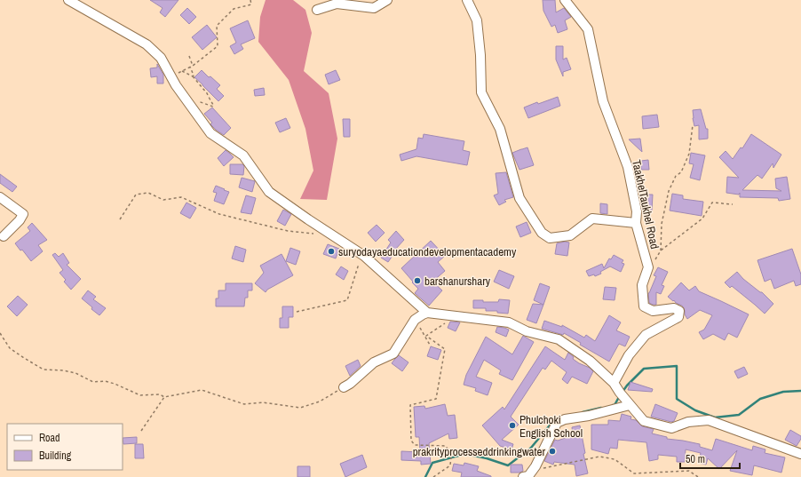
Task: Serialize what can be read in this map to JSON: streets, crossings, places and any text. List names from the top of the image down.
{
  "streets": {
    "street": ["TaakhelTaukhel Road"]
  },
  "places": [
    "suryodayaeducationdevelopmentacademy",
    "barshanurshary",
    "Phulchoki English School",
    "prakrityprocesseddrinkingwater"
  ],
  "legend": ["Road", "Building"],
  "scale_bar": "50 m"
}
